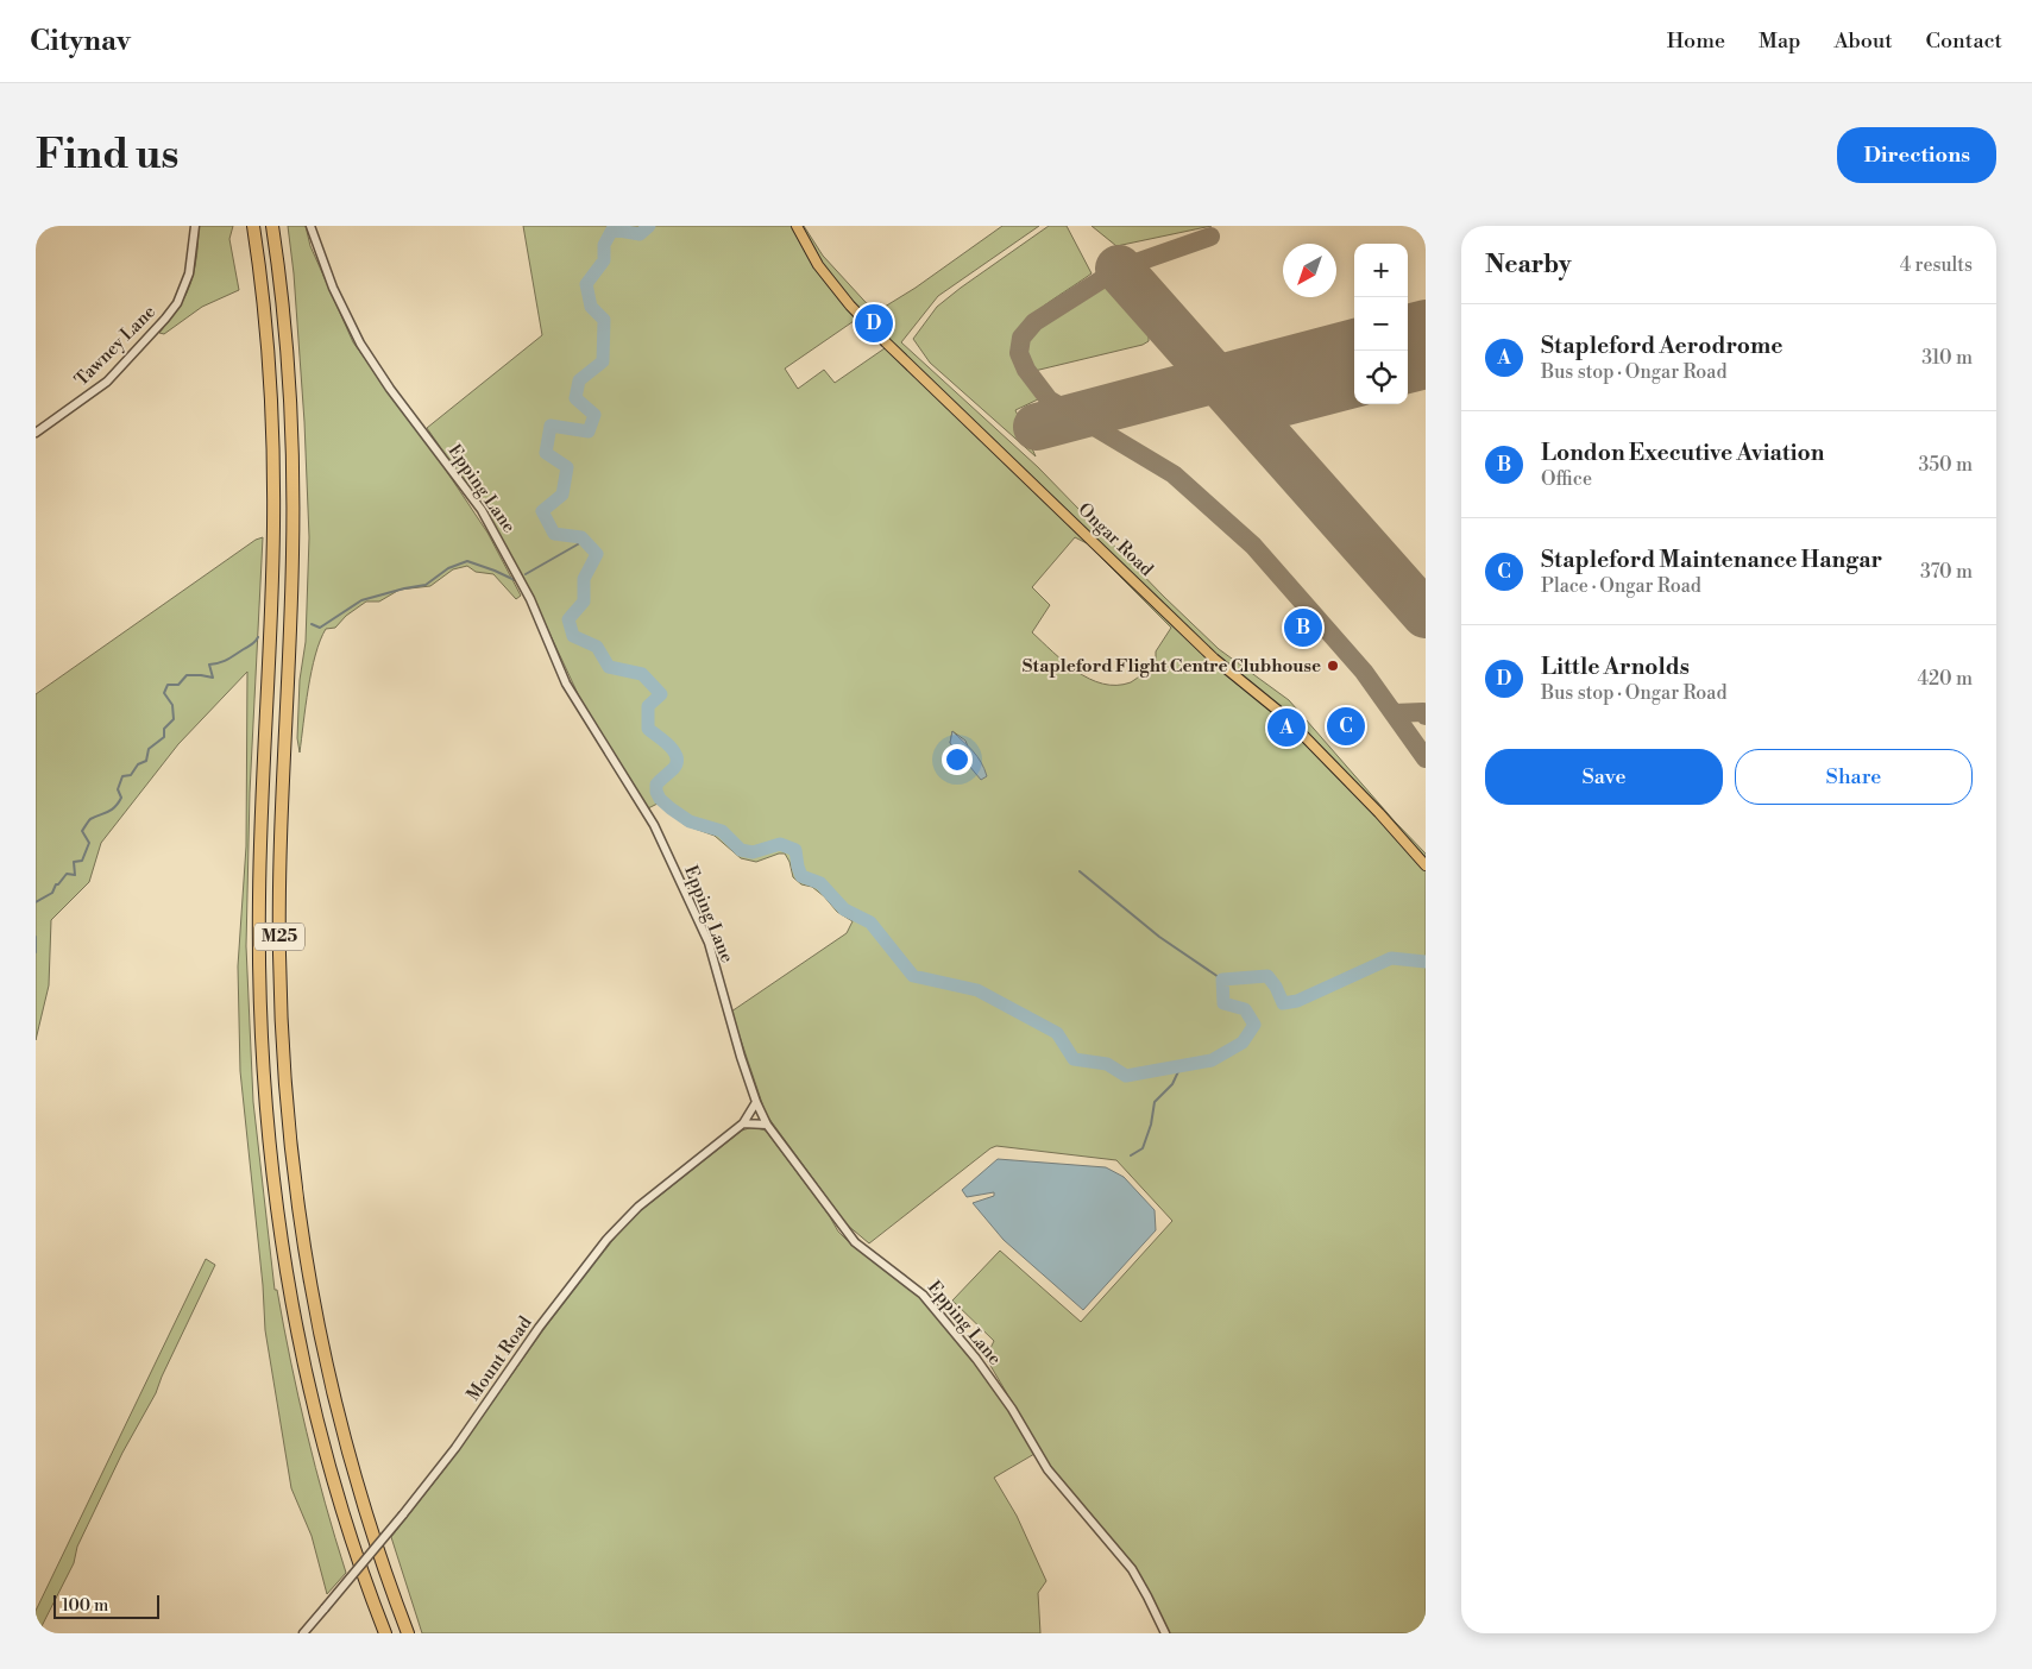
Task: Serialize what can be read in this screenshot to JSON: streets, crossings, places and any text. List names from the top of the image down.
{
  "streets": {
    "highway": ["M25"],
    "main road": ["Ongar Road"],
    "street": ["Tawney Lane", "Epping Lane", "Mount Road"]
  },
  "crossings": [
    ["Epping Lane", "Mount Road"]
  ],
  "places": ["Stapleford Flight Centre Clubhouse"],
  "scale_bar": "100 m",
  "north": "bottom left",
  "page": {
    "header": "Citynav",
    "nav": [
      "Home",
      "Map",
      "About",
      "Contact"
    ],
    "buttons": [
      "Directions",
      ["Save", "Share"]
    ],
    "title": "Find us",
    "heading": ["Nearby", "4 results"],
    "map_buttons": ["+", "−"],
    "pins": [
      "D",
      "B",
      "C",
      "A"
    ],
    "list": [
      {
        "mark": "A",
        "name": "Stapleford Aerodrome",
        "note": "Bus stop · Ongar Road",
        "value": "310 m"
      },
      {
        "mark": "B",
        "name": "London Executive Aviation",
        "note": "Office",
        "value": "350 m"
      },
      {
        "mark": "C",
        "name": "Stapleford Maintenance Hangar",
        "note": "Place · Ongar Road",
        "value": "370 m"
      },
      {
        "mark": "D",
        "name": "Little Arnolds",
        "note": "Bus stop · Ongar Road",
        "value": "420 m"
      }
    ],
    "scale": "100 m"
  }
}
